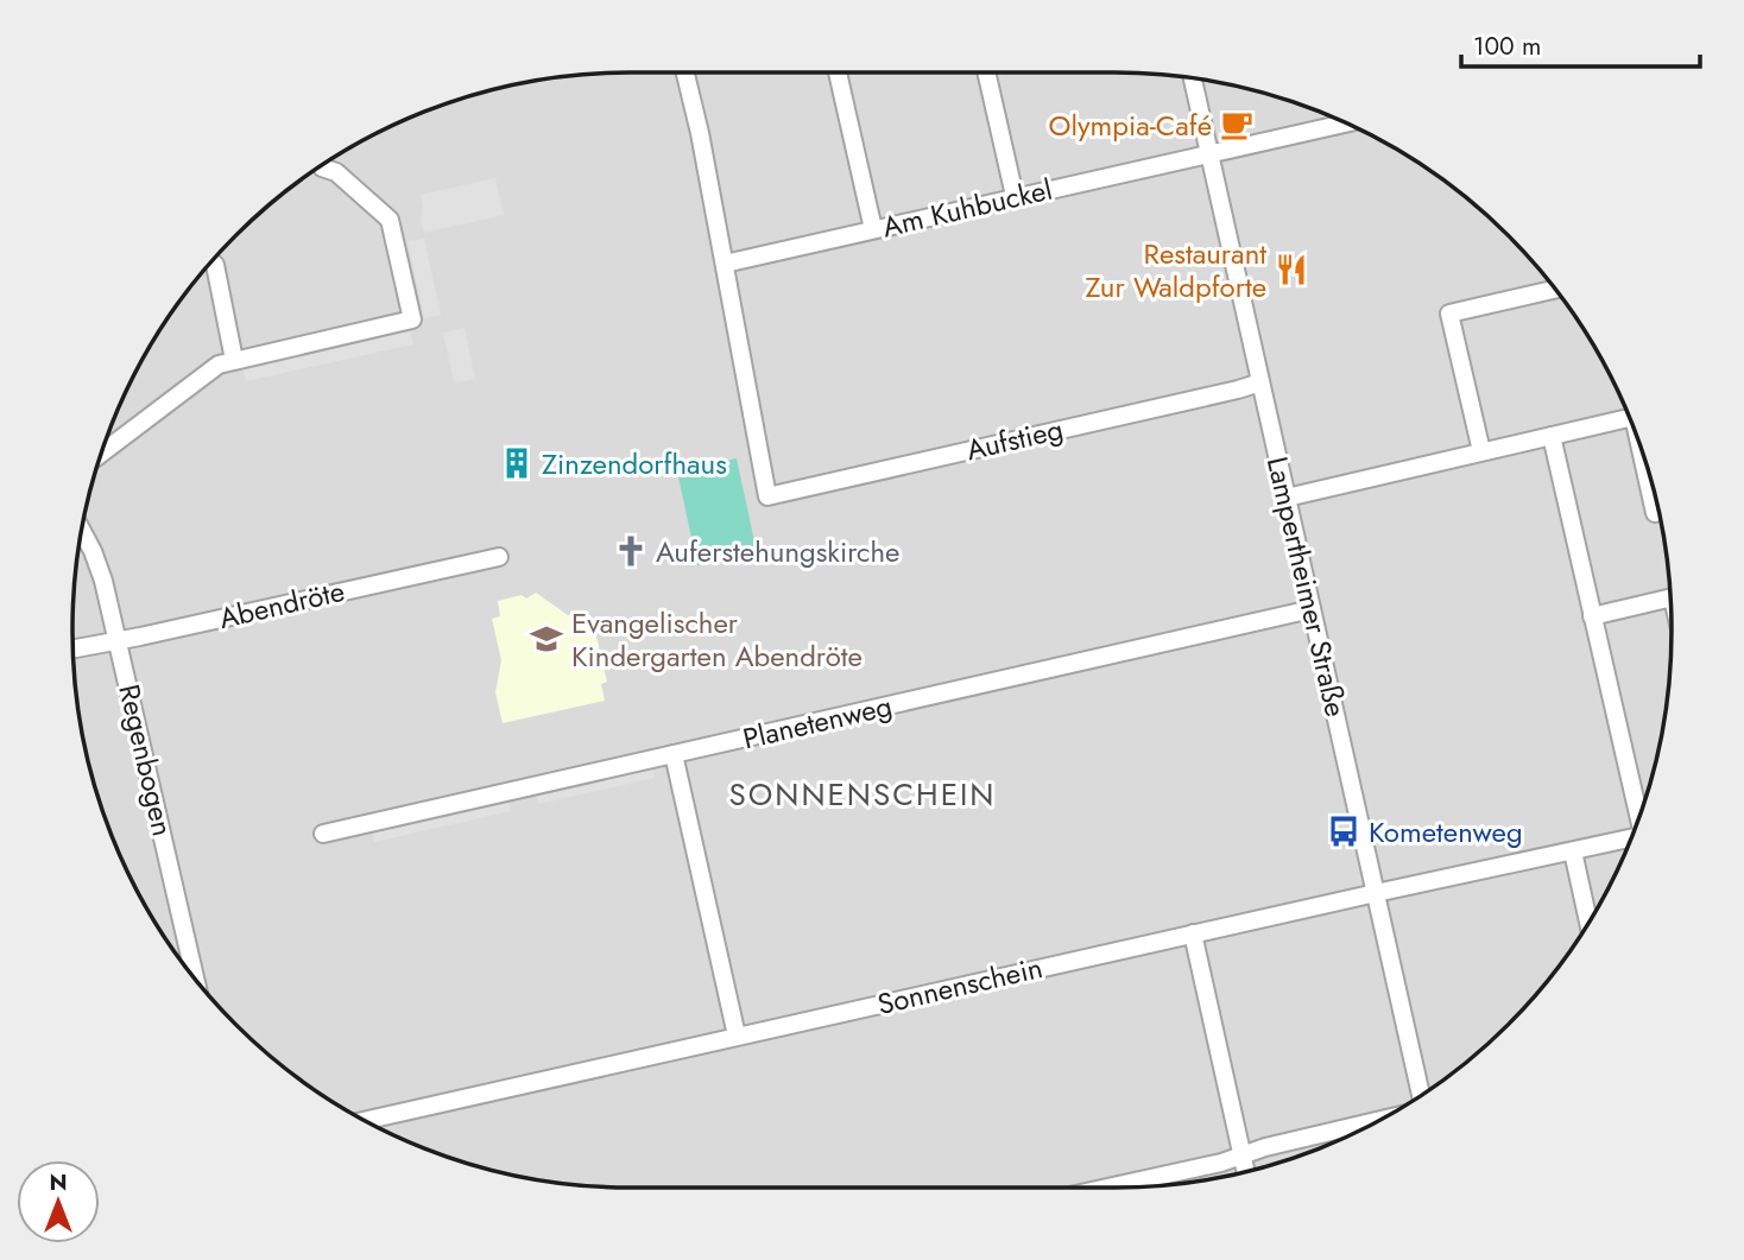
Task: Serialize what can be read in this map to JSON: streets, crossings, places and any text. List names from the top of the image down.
{
  "streets": {
    "street": [
      "Am Kuhbuckel",
      "Aufstieg",
      "Lampertheimer Straße",
      "Abendröte",
      "Planetenweg",
      "Regenbogen",
      "Sonnenschein"
    ]
  },
  "crossings": [
    ["Am Kuhbuckel", "Aufstieg"],
    ["Am Kuhbuckel", "Lampertheimer Straße"],
    ["Aufstieg", "Lampertheimer Straße"],
    ["Lampertheimer Straße", "Planetenweg"],
    ["Lampertheimer Straße", "Sonnenschein"],
    ["Abendröte", "Regenbogen"]
  ],
  "districts": ["SONNENSCHEIN"],
  "places": {
    "cafe": ["Olympia-Café"],
    "restaurant": ["Restaurant Zur Waldpforte"],
    "building": ["Zinzendorfhaus"],
    "church": ["Auferstehungskirche"],
    "school or university": ["Evangelischer Kindergarten Abendröte"],
    "bus stop": ["Kometenweg"]
  },
  "scale_bar": "100 m",
  "north": "top"
}
